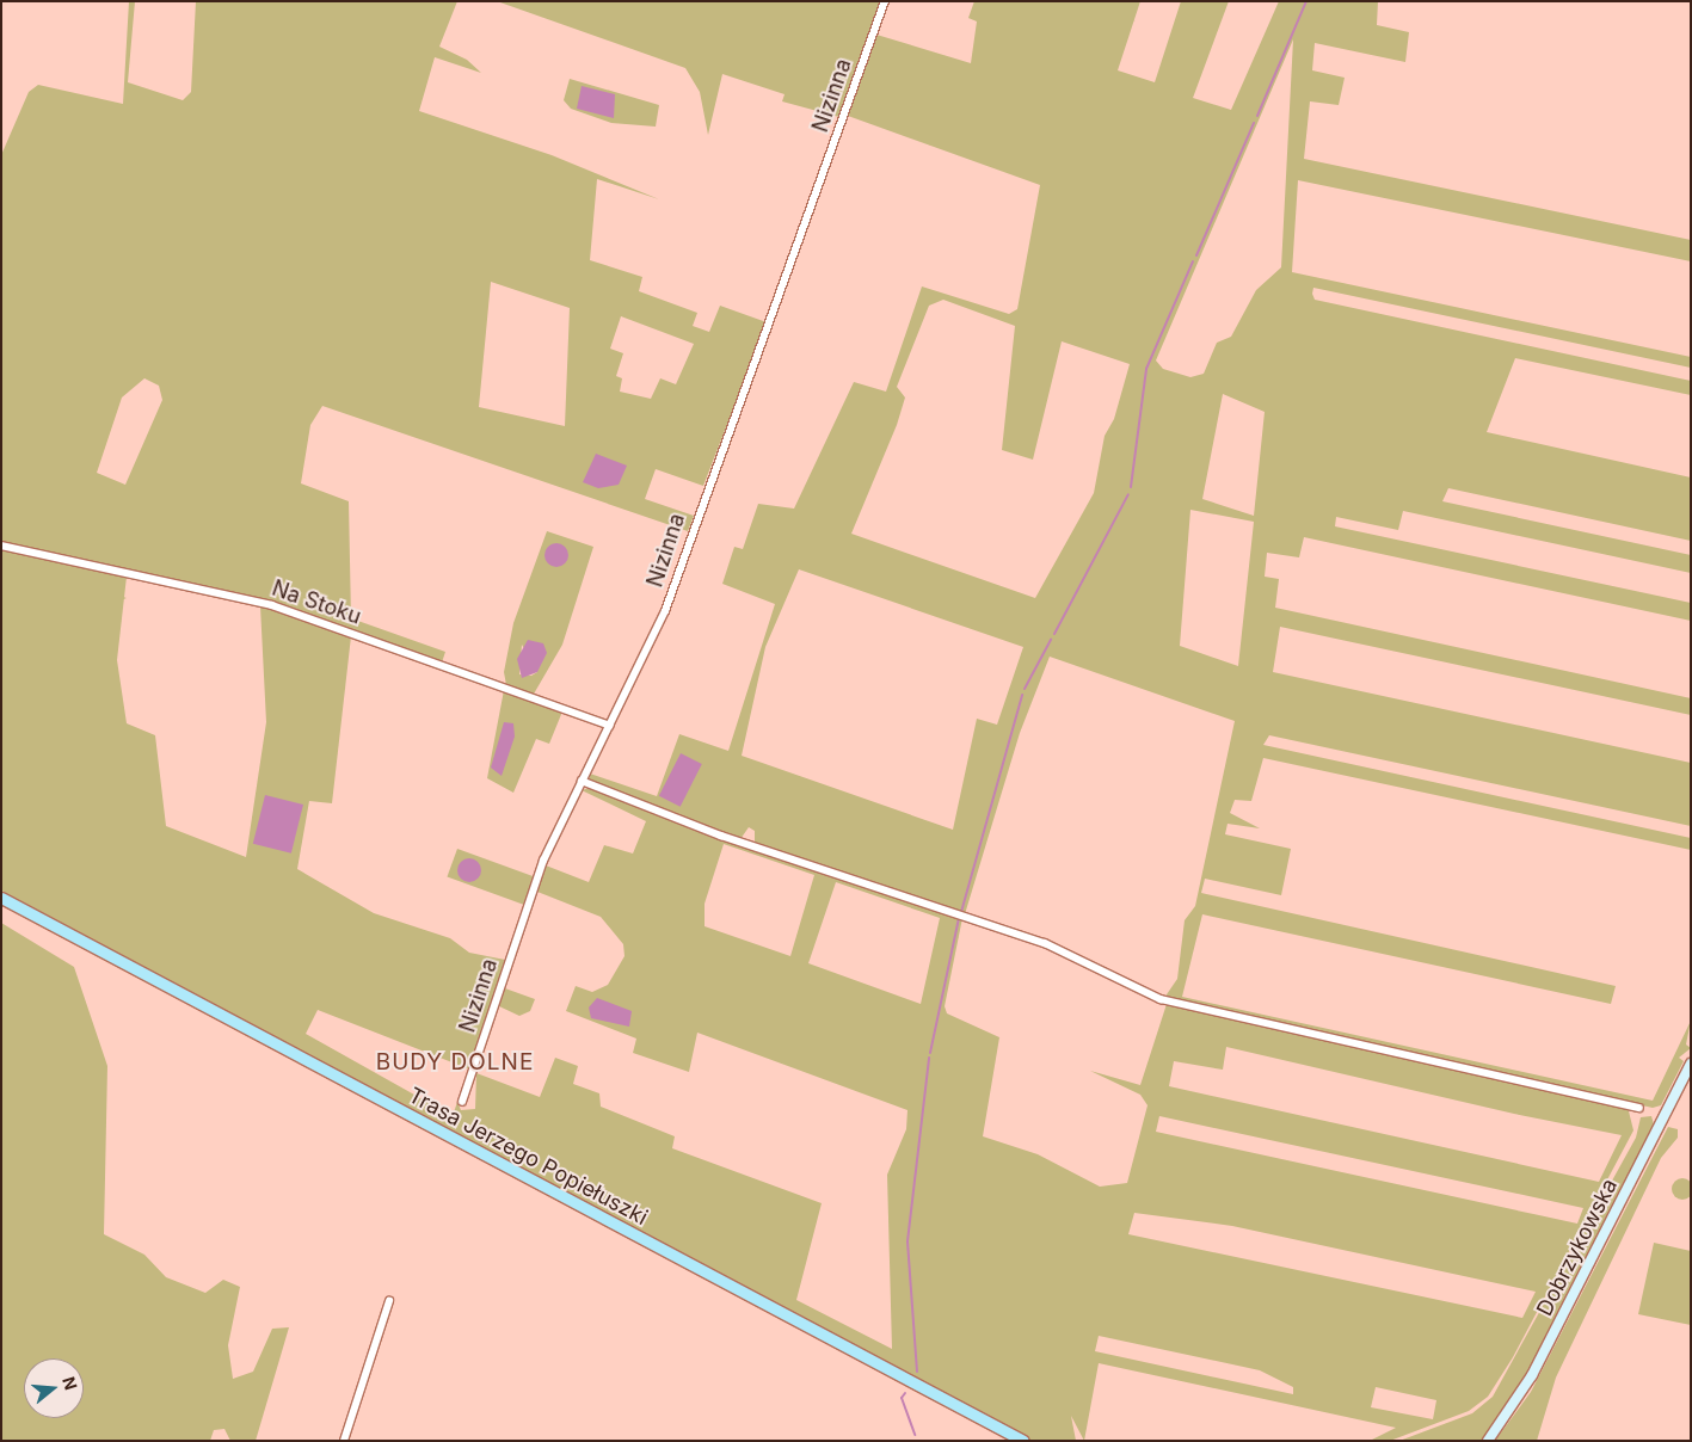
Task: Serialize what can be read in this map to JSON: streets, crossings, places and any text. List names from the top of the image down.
{
  "streets": {
    "main road": ["Trasa Jerzego Popiełuszki", "Dobrzykowska"],
    "street": ["Nizinna", "Na Stoku"]
  },
  "crossings": [
    ["Nizinna", "Na Stoku"]
  ],
  "districts": ["BUDY DOLNE"],
  "north": "right"
}
